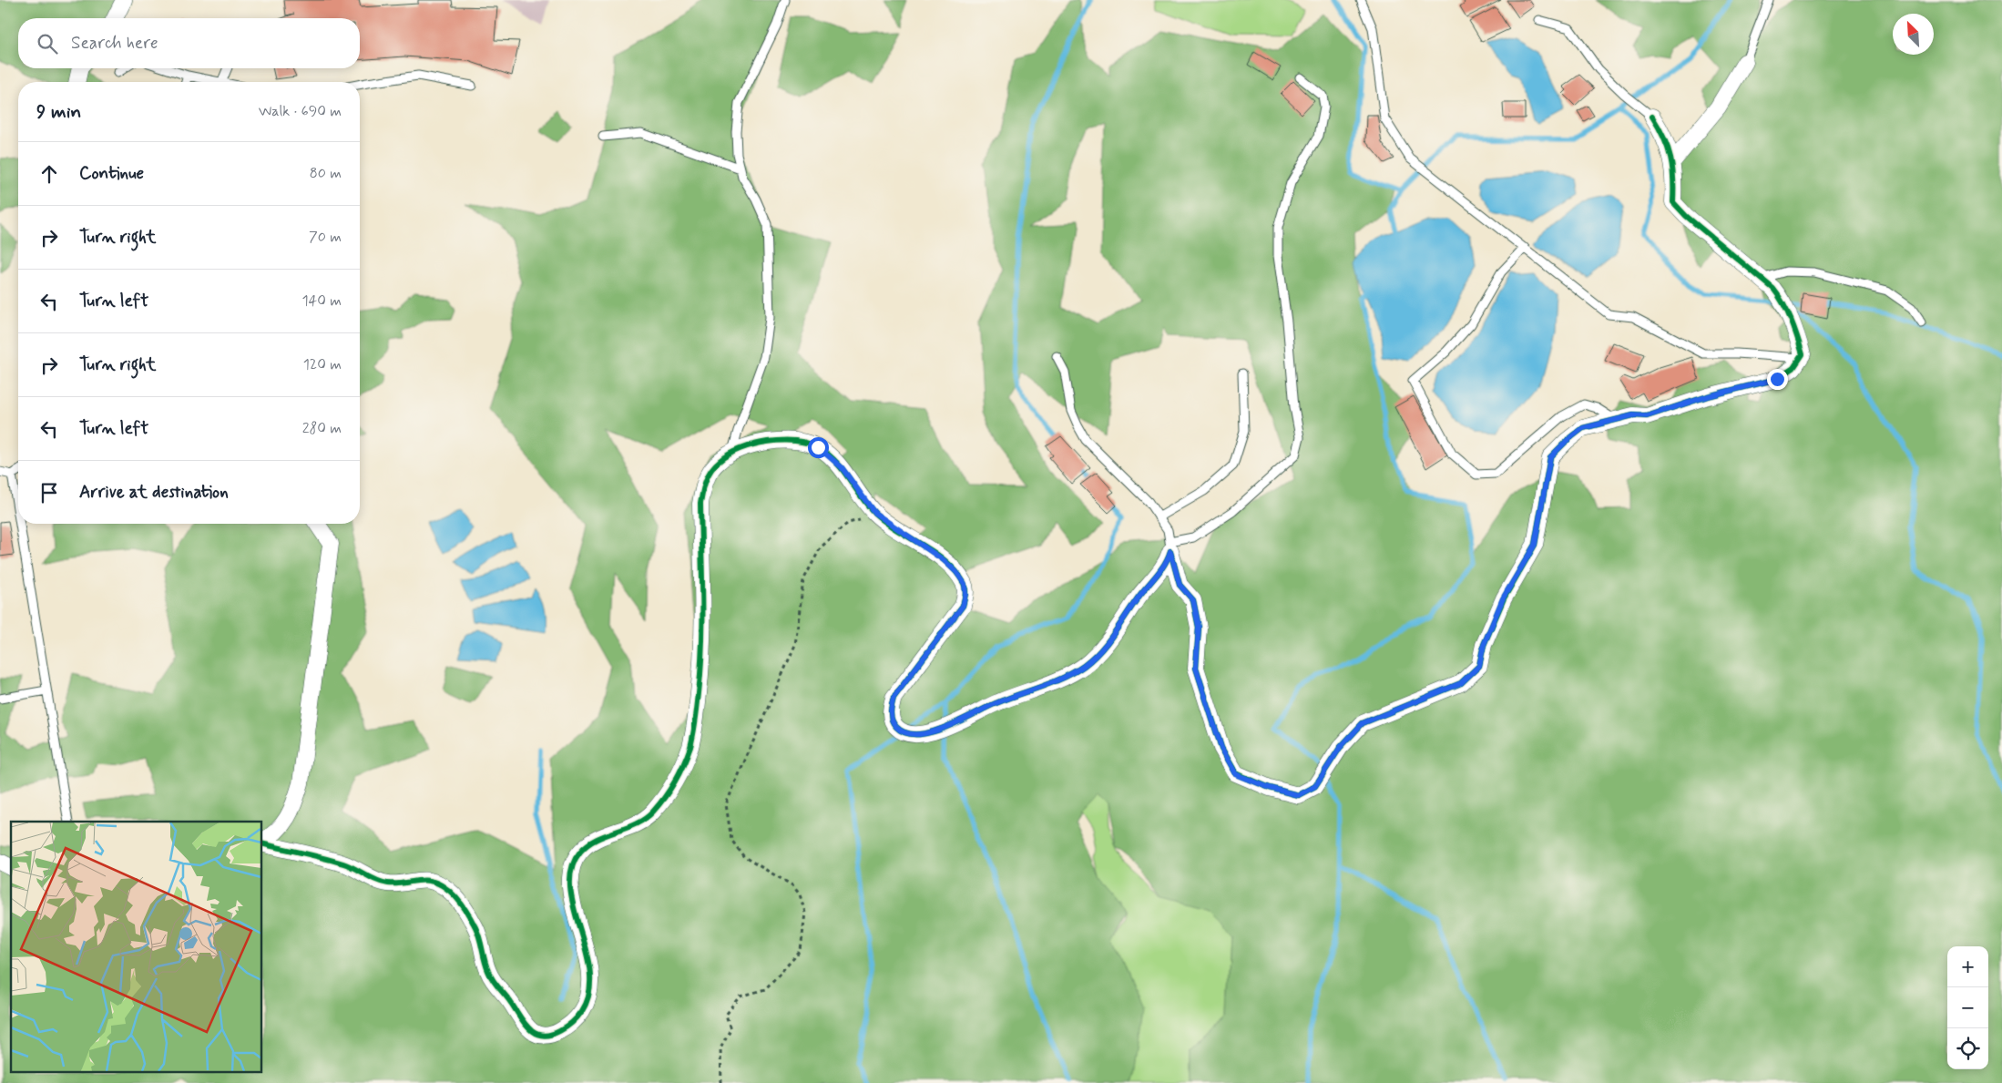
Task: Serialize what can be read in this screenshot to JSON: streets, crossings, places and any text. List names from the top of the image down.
{
  "north": "top left",
  "page": {
    "search": "Search here",
    "heading": ["9 min", "Walk · 690 m"],
    "list": [
      ["Continue", "80 m"],
      ["Turn right", "70 m"],
      ["Turn left", "140 m"],
      ["Turn right", "120 m"],
      ["Turn left", "280 m"],
      "Arrive at destination"
    ],
    "map_buttons": ["+", "−"]
  }
}
